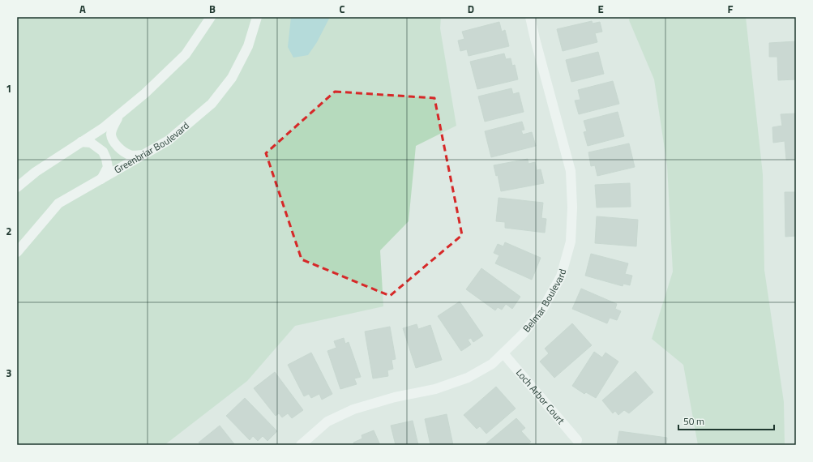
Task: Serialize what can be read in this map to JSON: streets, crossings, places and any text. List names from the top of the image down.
{
  "streets": {
    "street": ["Greenbriar Boulevard", "Belmar Boulevard", "Loch Arbor Court"]
  },
  "crossings": [
    ["Belmar Boulevard", "Loch Arbor Court"]
  ],
  "scale_bar": "50 m",
  "grid": {
    "columns": [
      "A",
      "B",
      "C",
      "D",
      "E",
      "F"
    ],
    "rows": ["1", "2", "3"]
  }
}
